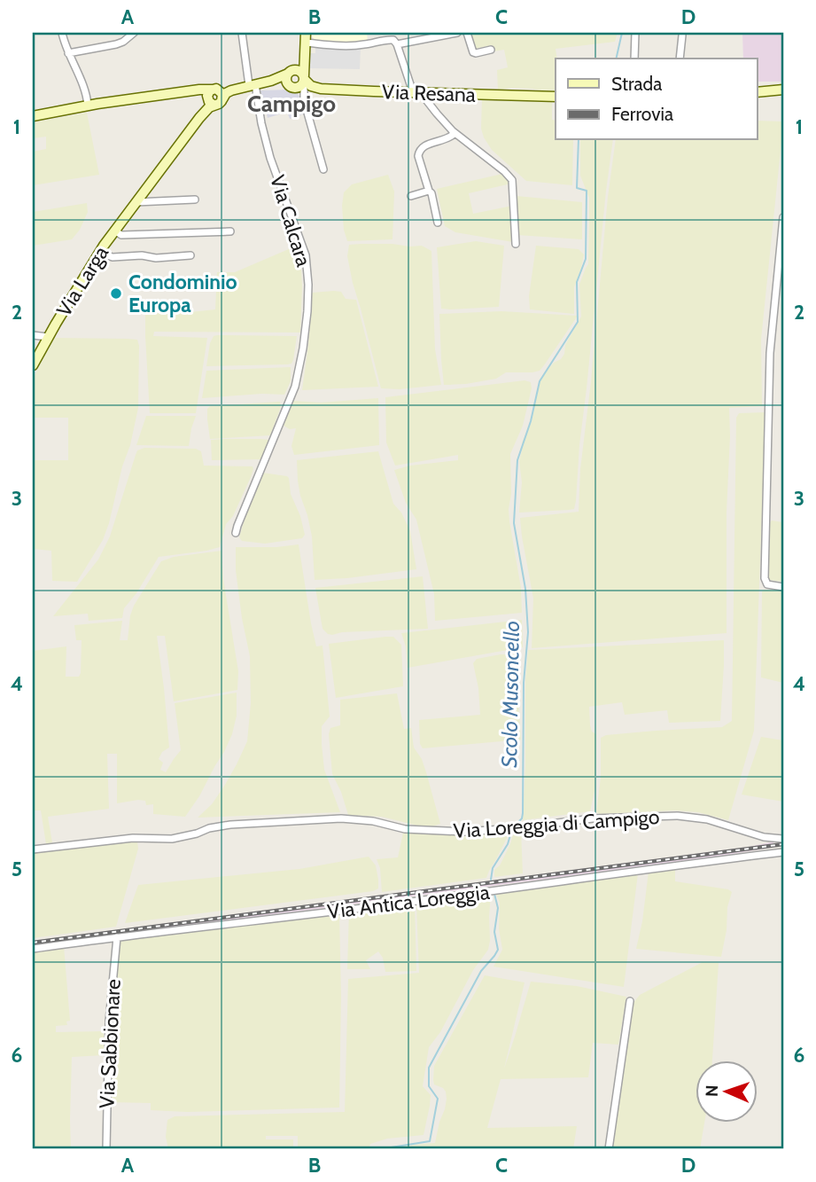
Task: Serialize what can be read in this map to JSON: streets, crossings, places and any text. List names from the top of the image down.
{
  "streets": {
    "street": [
      "Via Resana",
      "Via Calcara",
      "Via Larga",
      "Via Loreggia di Campigo",
      "Via Antica Loreggia",
      "Via Sabbionare"
    ]
  },
  "crossings": [
    ["Via Calcara", "Via Larga"],
    ["Via Antica Loreggia", "Via Sabbionare"]
  ],
  "districts": ["Campigo"],
  "water": ["Scolo Musoncello"],
  "places": ["Condominio Europa"],
  "legend": ["Strada", "Ferrovia"],
  "north": "left",
  "grid": {
    "columns": [
      "A",
      "B",
      "C",
      "D"
    ],
    "rows": [
      "1",
      "2",
      "3",
      "4",
      "5",
      "6"
    ]
  }
}
